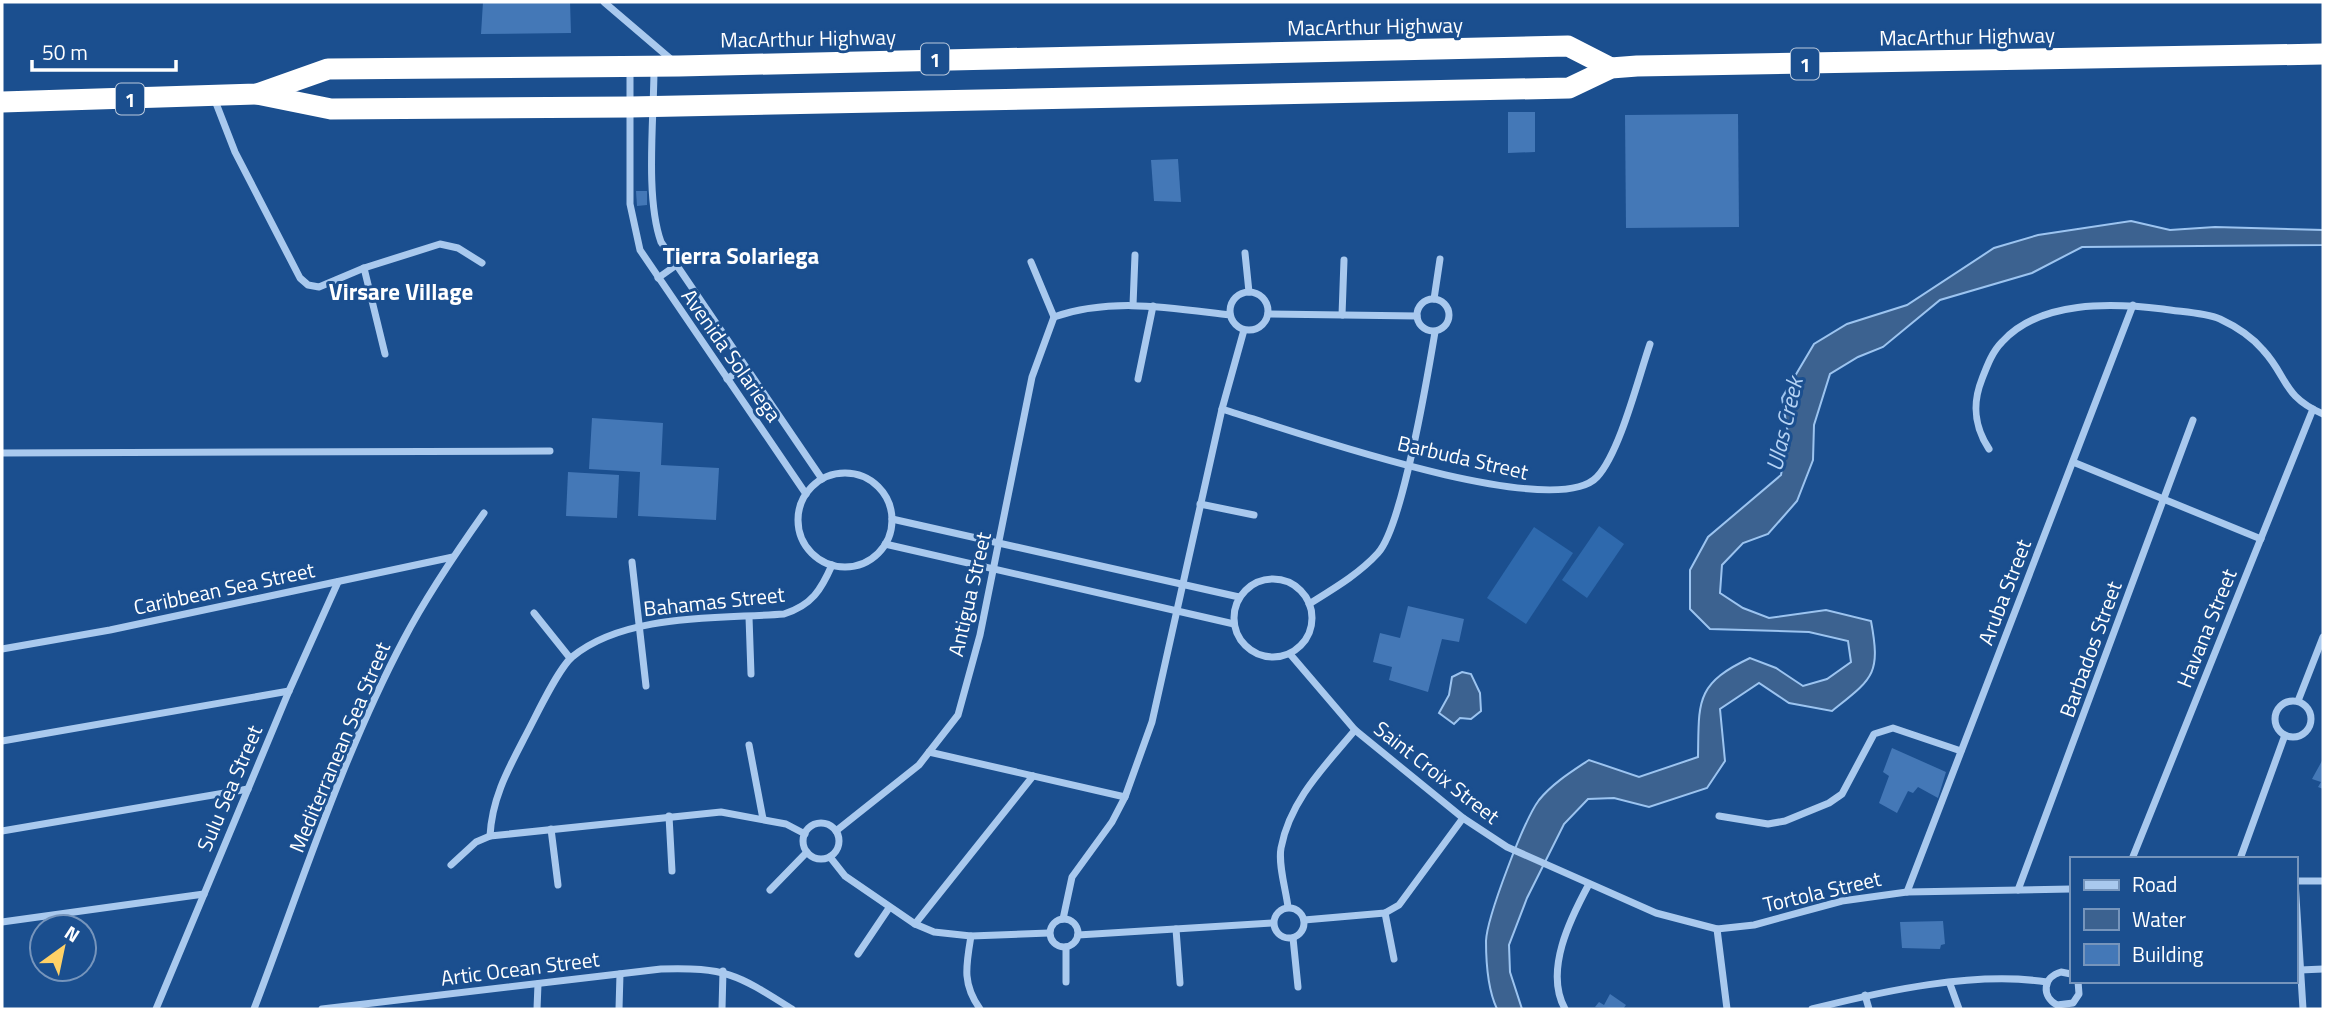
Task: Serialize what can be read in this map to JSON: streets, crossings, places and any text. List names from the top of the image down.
{
  "streets": {
    "highway": ["MacArthur Highway", "1"],
    "street": [
      "Avenida Solariega",
      "Barbuda Street",
      "Caribbean Sea Street",
      "Aruba Street",
      "Antigua Street",
      "Bahamas Street",
      "Havana Street",
      "Barbados Street",
      "Mediterranean Sea Street",
      "Saint Croix Street",
      "Sulu Sea Street",
      "Tortola Street",
      "Artic Ocean Street"
    ]
  },
  "crossings": [
    ["MacArthur Highway", "Avenida Solariega"],
    ["Avenida Solariega", "Bahamas Street"],
    ["Caribbean Sea Street", "Mediterranean Sea Street"],
    ["Caribbean Sea Street", "Sulu Sea Street"],
    ["Aruba Street", "Tortola Street"],
    ["Barbados Street", "Tortola Street"],
    ["Saint Croix Street", "Tortola Street"]
  ],
  "districts": ["Tierra Solariega", "Virsare Village"],
  "water": ["Ulas Creek"],
  "legend": ["Road", "Water", "Building"],
  "scale_bar": "50 m",
  "north": "top right"
}
